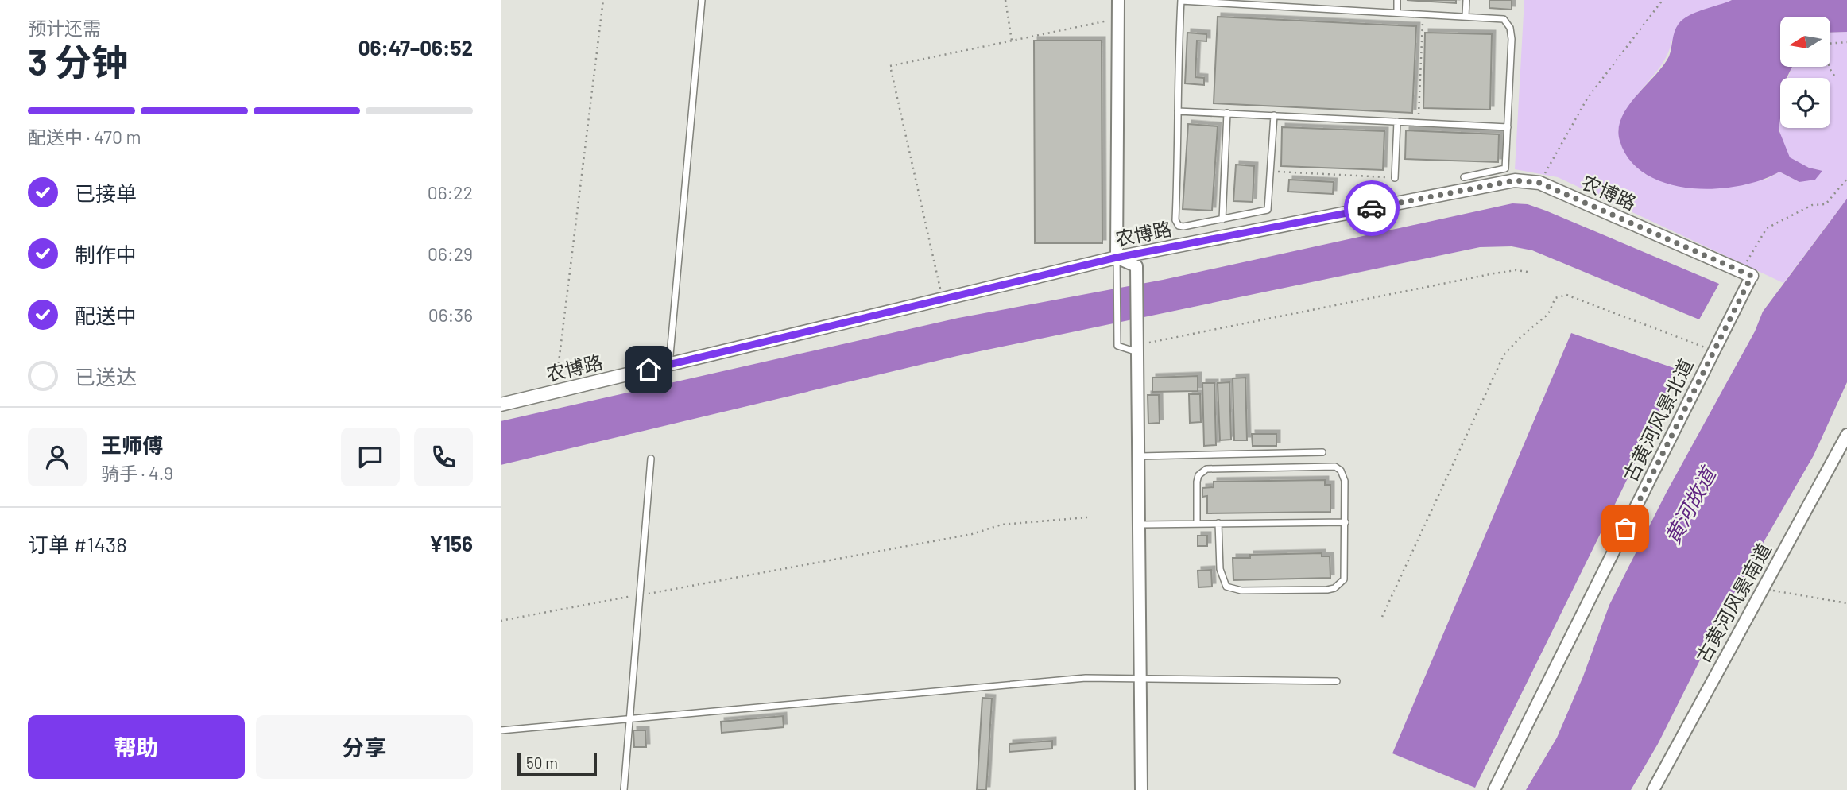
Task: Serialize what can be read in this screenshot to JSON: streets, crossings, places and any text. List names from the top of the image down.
{
  "streets": {
    "street": ["农博路", "古黄河风景北道", "古黄河风景南道"]
  },
  "crossings": [
    ["农博路", "古黄河风景北道"]
  ],
  "water": ["黄河故道"],
  "scale_bar": "50 m",
  "north": "left",
  "page": {
    "heading": ["3 分钟", "预计还需", "06:47–06:52"],
    "panel": [
      "王师傅",
      "骑手 · 4.9",
      "订单 #1438",
      "¥156"
    ],
    "bar": "配送中 · 470 m",
    "list": [
      ["已接单", "06:22"],
      ["制作中", "06:29"],
      ["配送中", "06:36"],
      "已送达"
    ],
    "buttons": ["帮助", "分享"],
    "scale": "50 m"
  }
}
